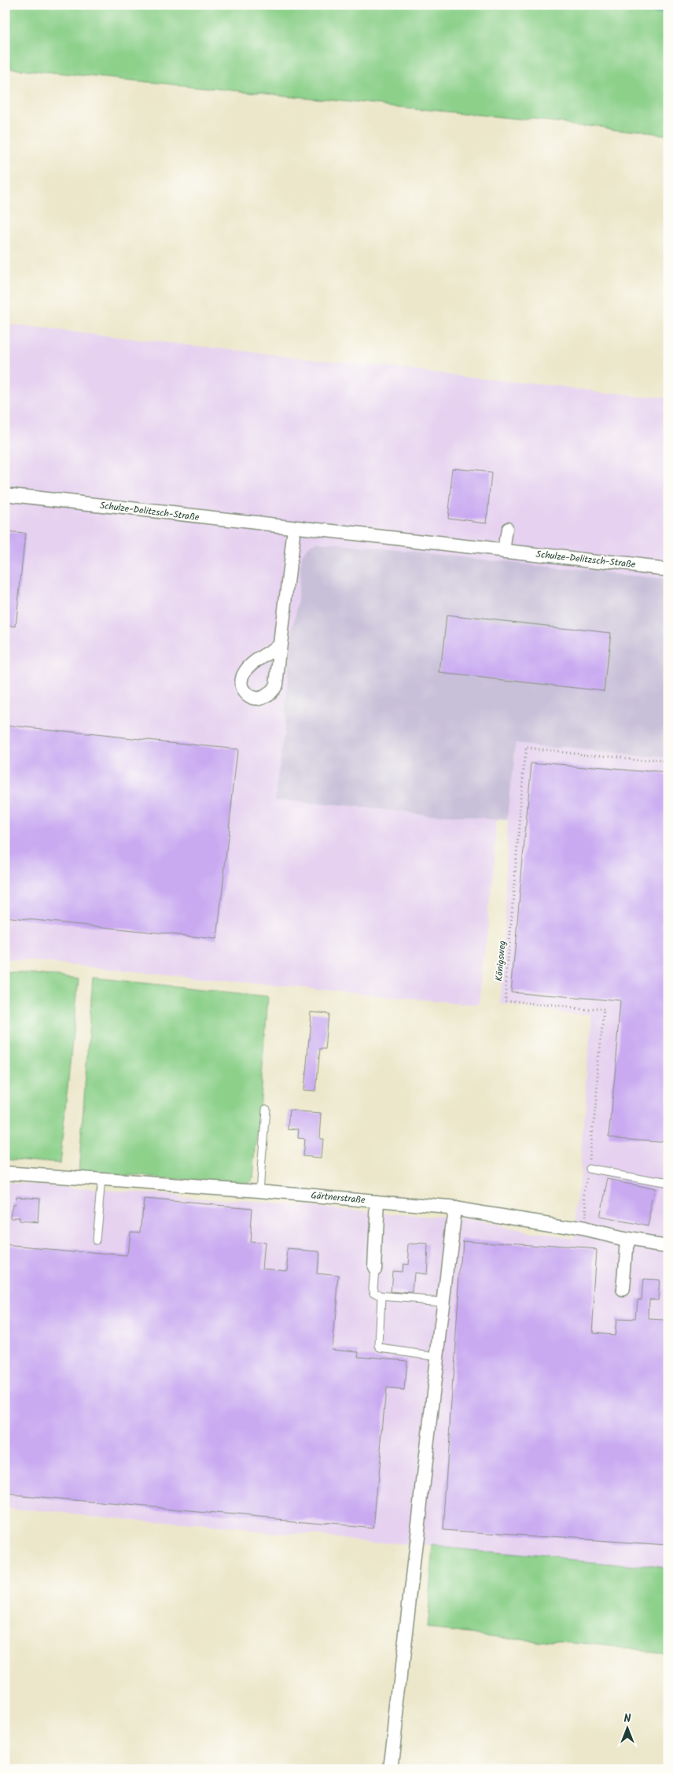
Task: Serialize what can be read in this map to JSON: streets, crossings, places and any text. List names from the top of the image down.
{
  "streets": {
    "street": ["Schulze-Delitzsch-Straße", "Gärtnerstraße"],
    "path": ["Königsweg"]
  },
  "crossings": [
    ["Königsweg", "Gärtnerstraße"]
  ],
  "north": "top"
}
